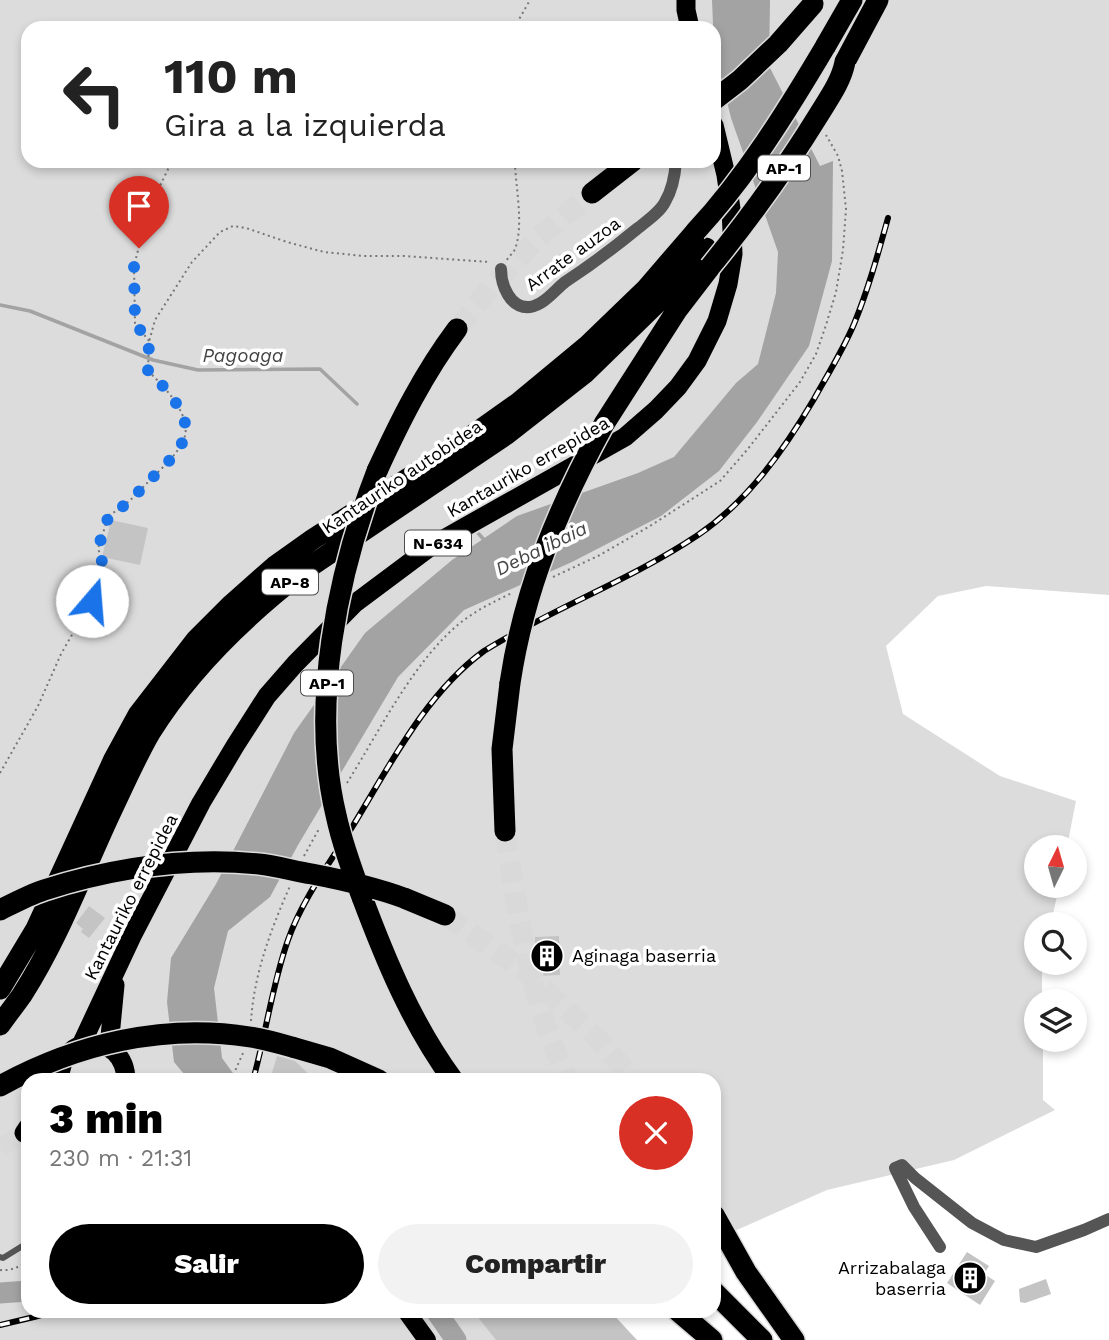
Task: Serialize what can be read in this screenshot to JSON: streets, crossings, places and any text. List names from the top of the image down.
{
  "streets": {
    "highway": [
      "AP-1",
      "Kantauriko errepidea",
      "Kantauriko autobidea",
      "N-634",
      "AP-8"
    ],
    "street": ["Arrate auzoa"]
  },
  "crossings": [
    ["Kantauriko errepidea", "N-634"],
    ["Kantauriko autobidea", "AP-8"]
  ],
  "water": ["Pagoaga", "Deba ibaia"],
  "places": {
    "building": ["Aginaga baserria", "Arrizabalaga baserria"]
  },
  "north": "top",
  "page": {
    "turn": ["110 m", "Gira a la izquierda"],
    "heading": ["3 min", "230 m · 21:31"],
    "buttons": ["Salir", "Compartir"]
  }
}
